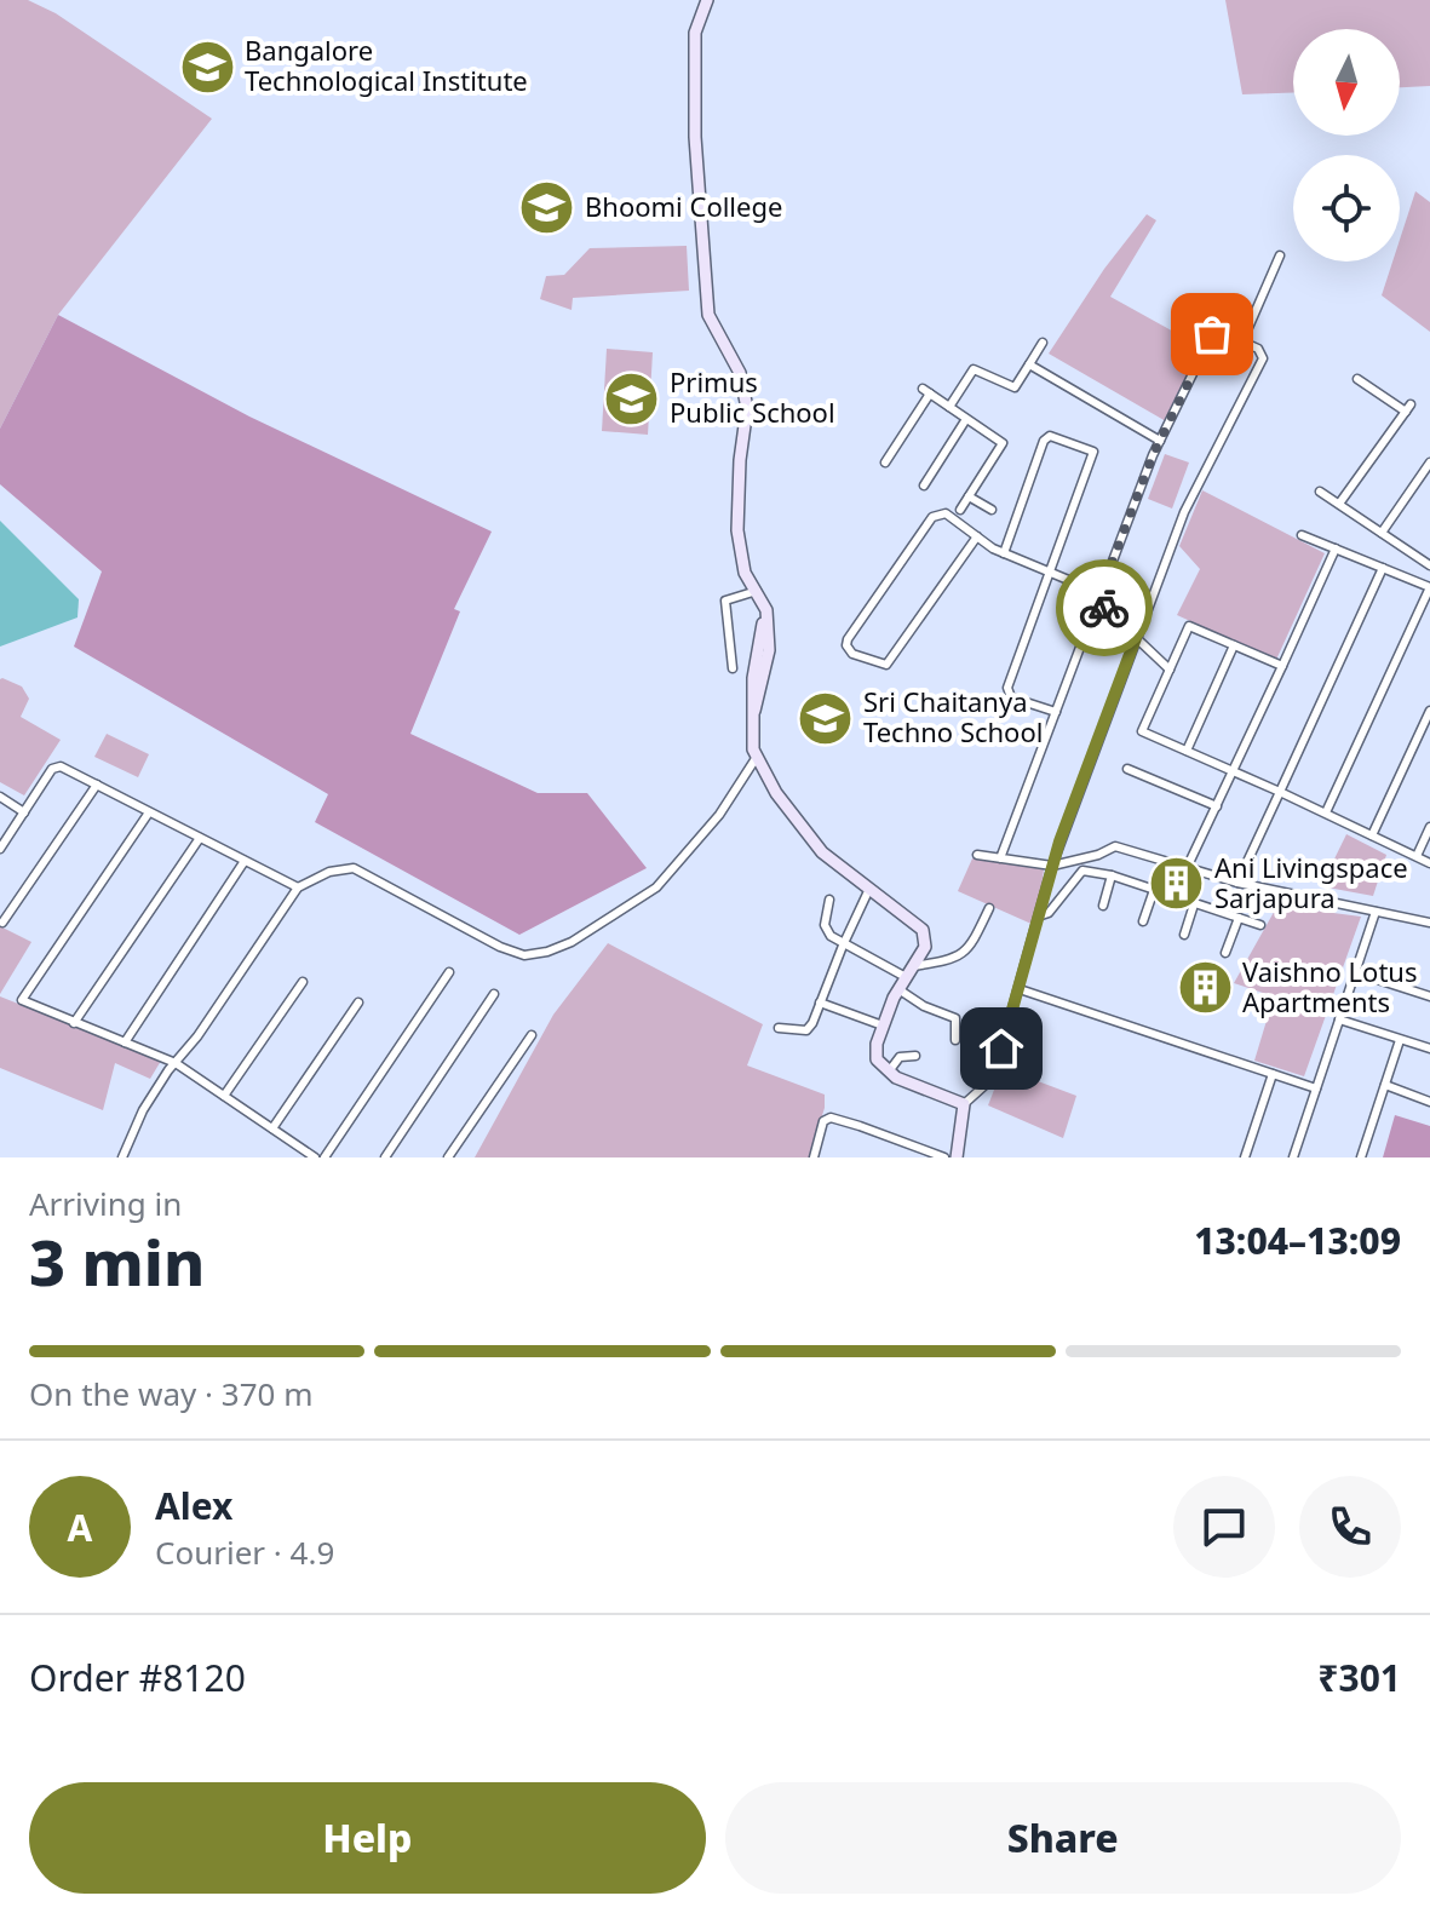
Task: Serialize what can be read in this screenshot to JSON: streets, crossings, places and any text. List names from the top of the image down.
{
  "places": {
    "school or university": [
      "Bangalore Technological Institute",
      "Bhoomi College",
      "Primus Public School",
      "Sri Chaitanya Techno School"
    ],
    "building": ["Ani Livingspace Sarjapura", "Vaishno Lotus Apartments"]
  },
  "north": "bottom",
  "page": {
    "heading": ["3 min", "Arriving in", "13:04–13:09"],
    "panel": [
      "Alex",
      "Courier · 4.9",
      "Order #8120",
      "₹301"
    ],
    "bar": "On the way · 370 m",
    "round": "A",
    "buttons": ["Help", "Share"]
  }
}
